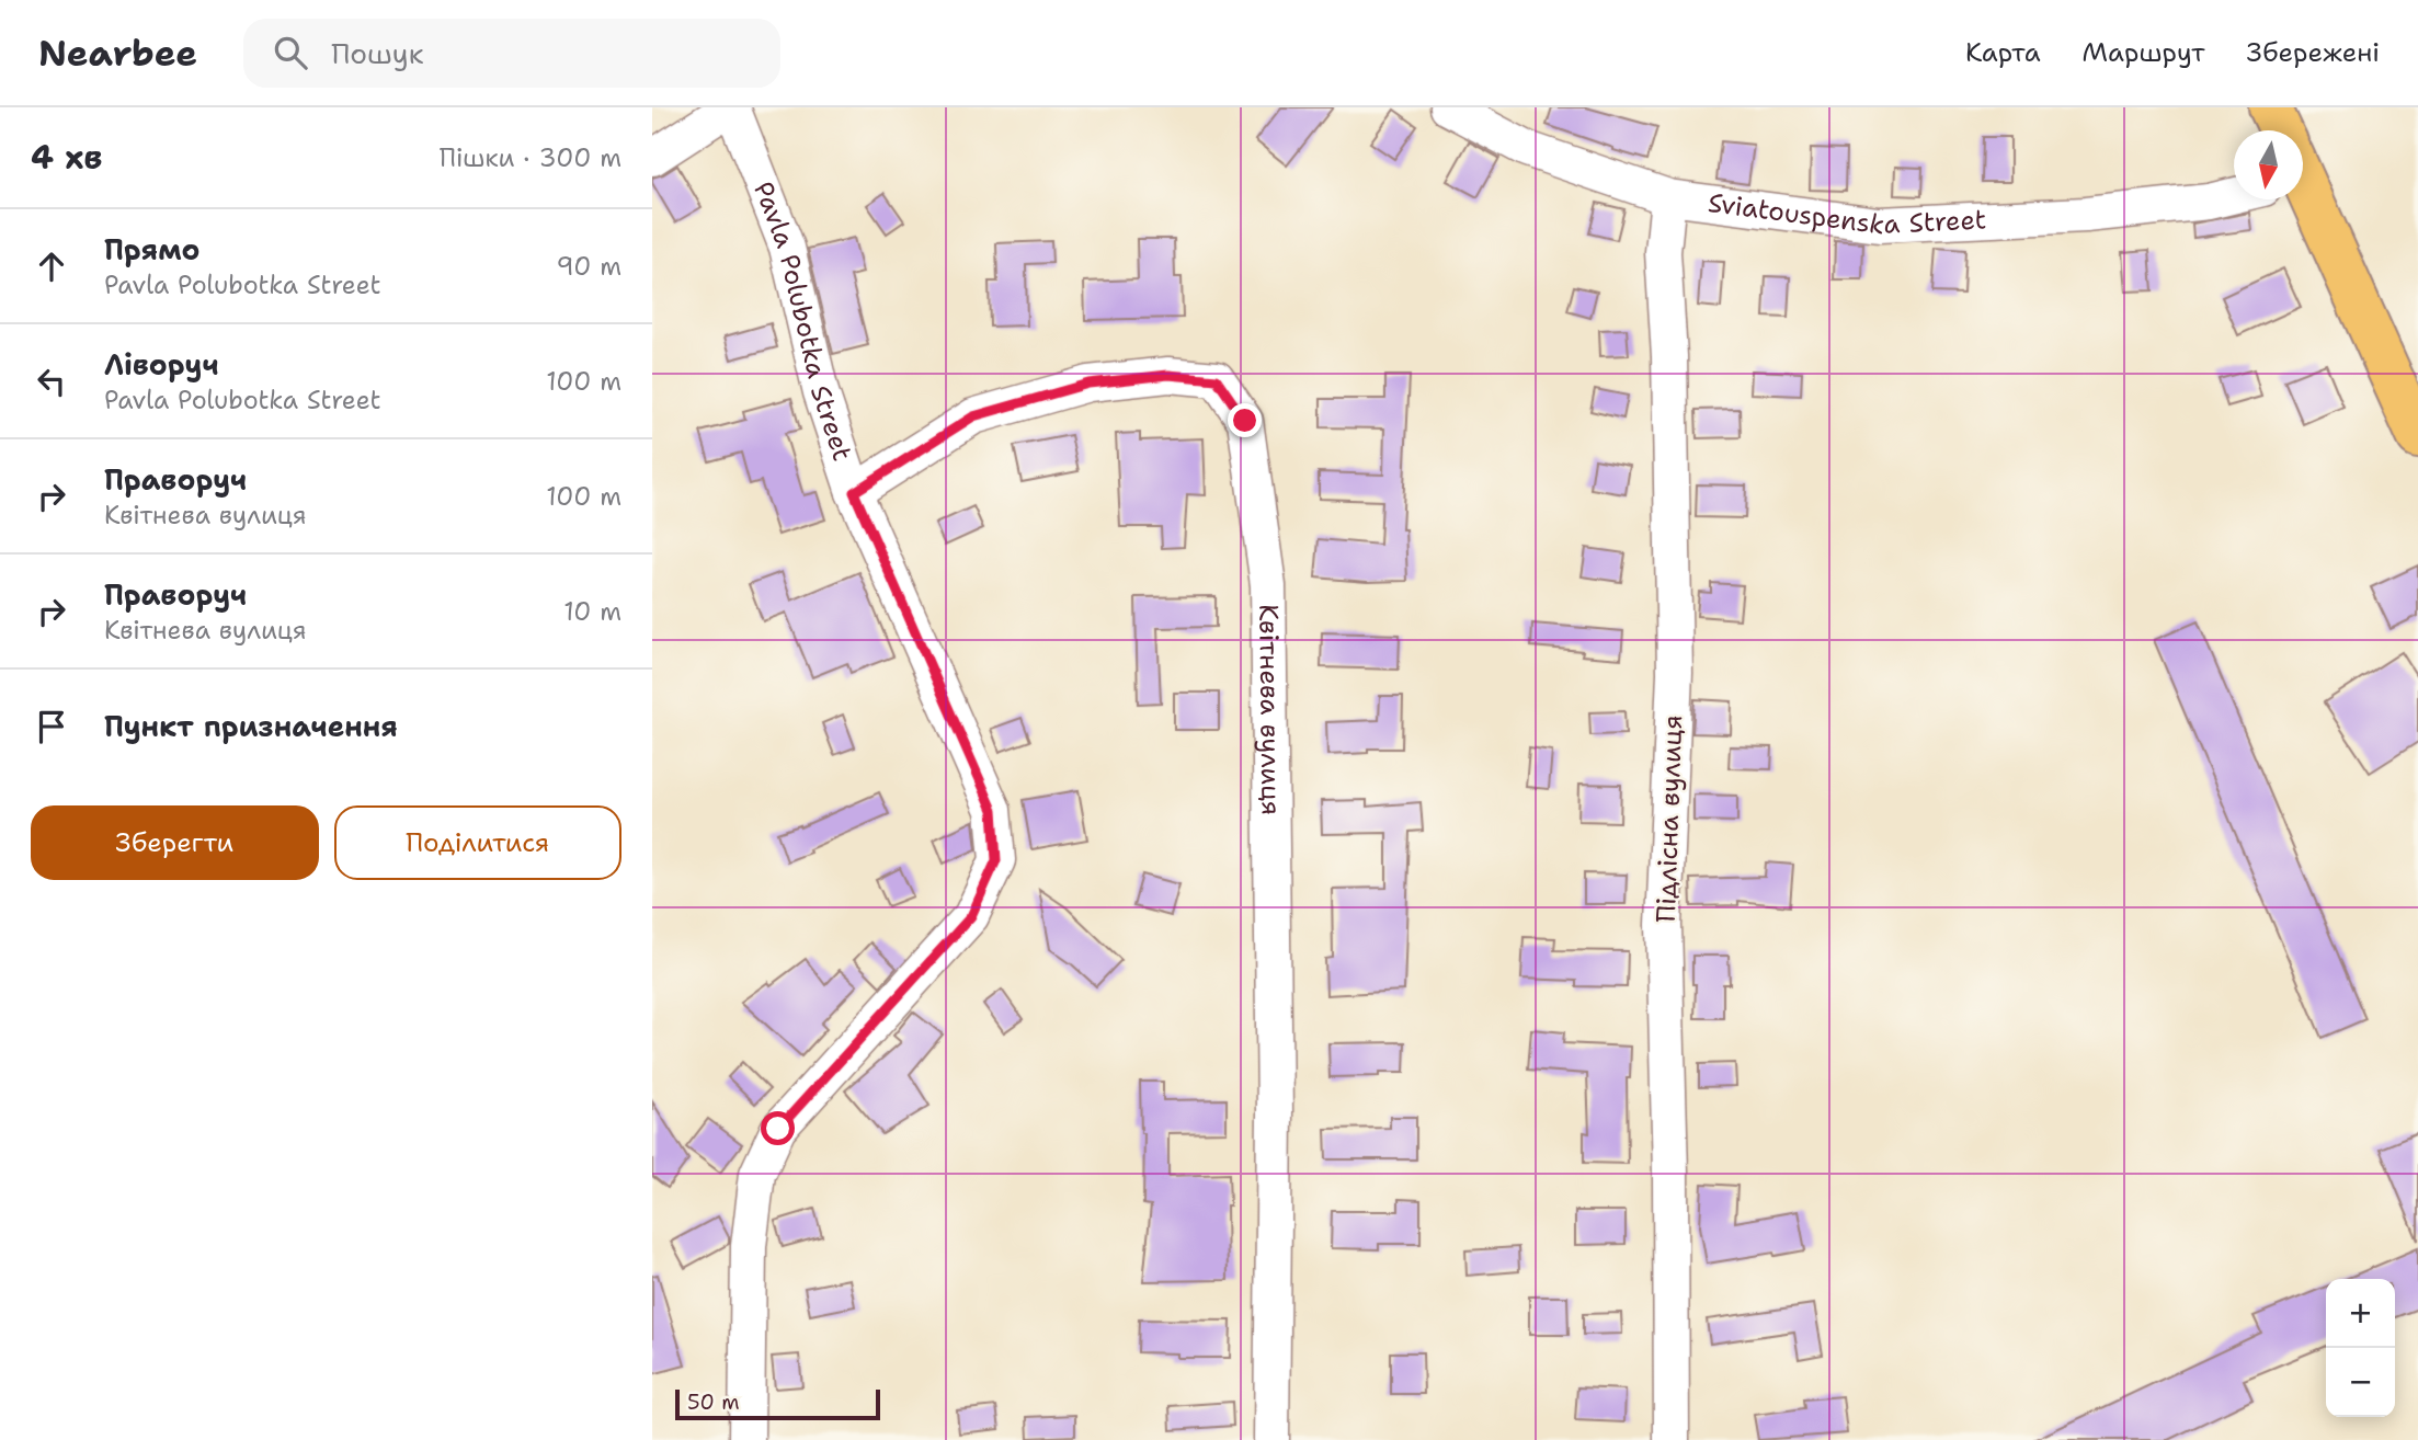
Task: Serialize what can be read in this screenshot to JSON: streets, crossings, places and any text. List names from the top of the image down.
{
  "streets": {
    "street": [
      "Sviatouspenska Street",
      "Pavla Polubotka Street",
      "Квітнева вулиця",
      "Підлісна вулиця"
    ]
  },
  "crossings": [
    ["Sviatouspenska Street", "Підлісна вулиця"],
    ["Pavla Polubotka Street", "Квітнева вулиця"]
  ],
  "scale_bar": "50 m",
  "north": "bottom",
  "page": {
    "header": "Nearbee",
    "search": "Пошук",
    "nav": ["Карта", "Маршрут", "Збережені"],
    "heading": ["4 хв", "Пішки · 300 m"],
    "list": [
      ["Прямо", "Pavla Polubotka Street", "90 m"],
      ["Ліворуч", "Pavla Polubotka Street", "100 m"],
      ["Праворуч", "Квітнева вулиця", "100 m"],
      ["Праворуч", "Квітнева вулиця", "10 m"],
      "Пункт призначення"
    ],
    "buttons": ["Зберегти", "Поділитися"],
    "map_buttons": ["+", "−"],
    "scale": "50 m"
  }
}
